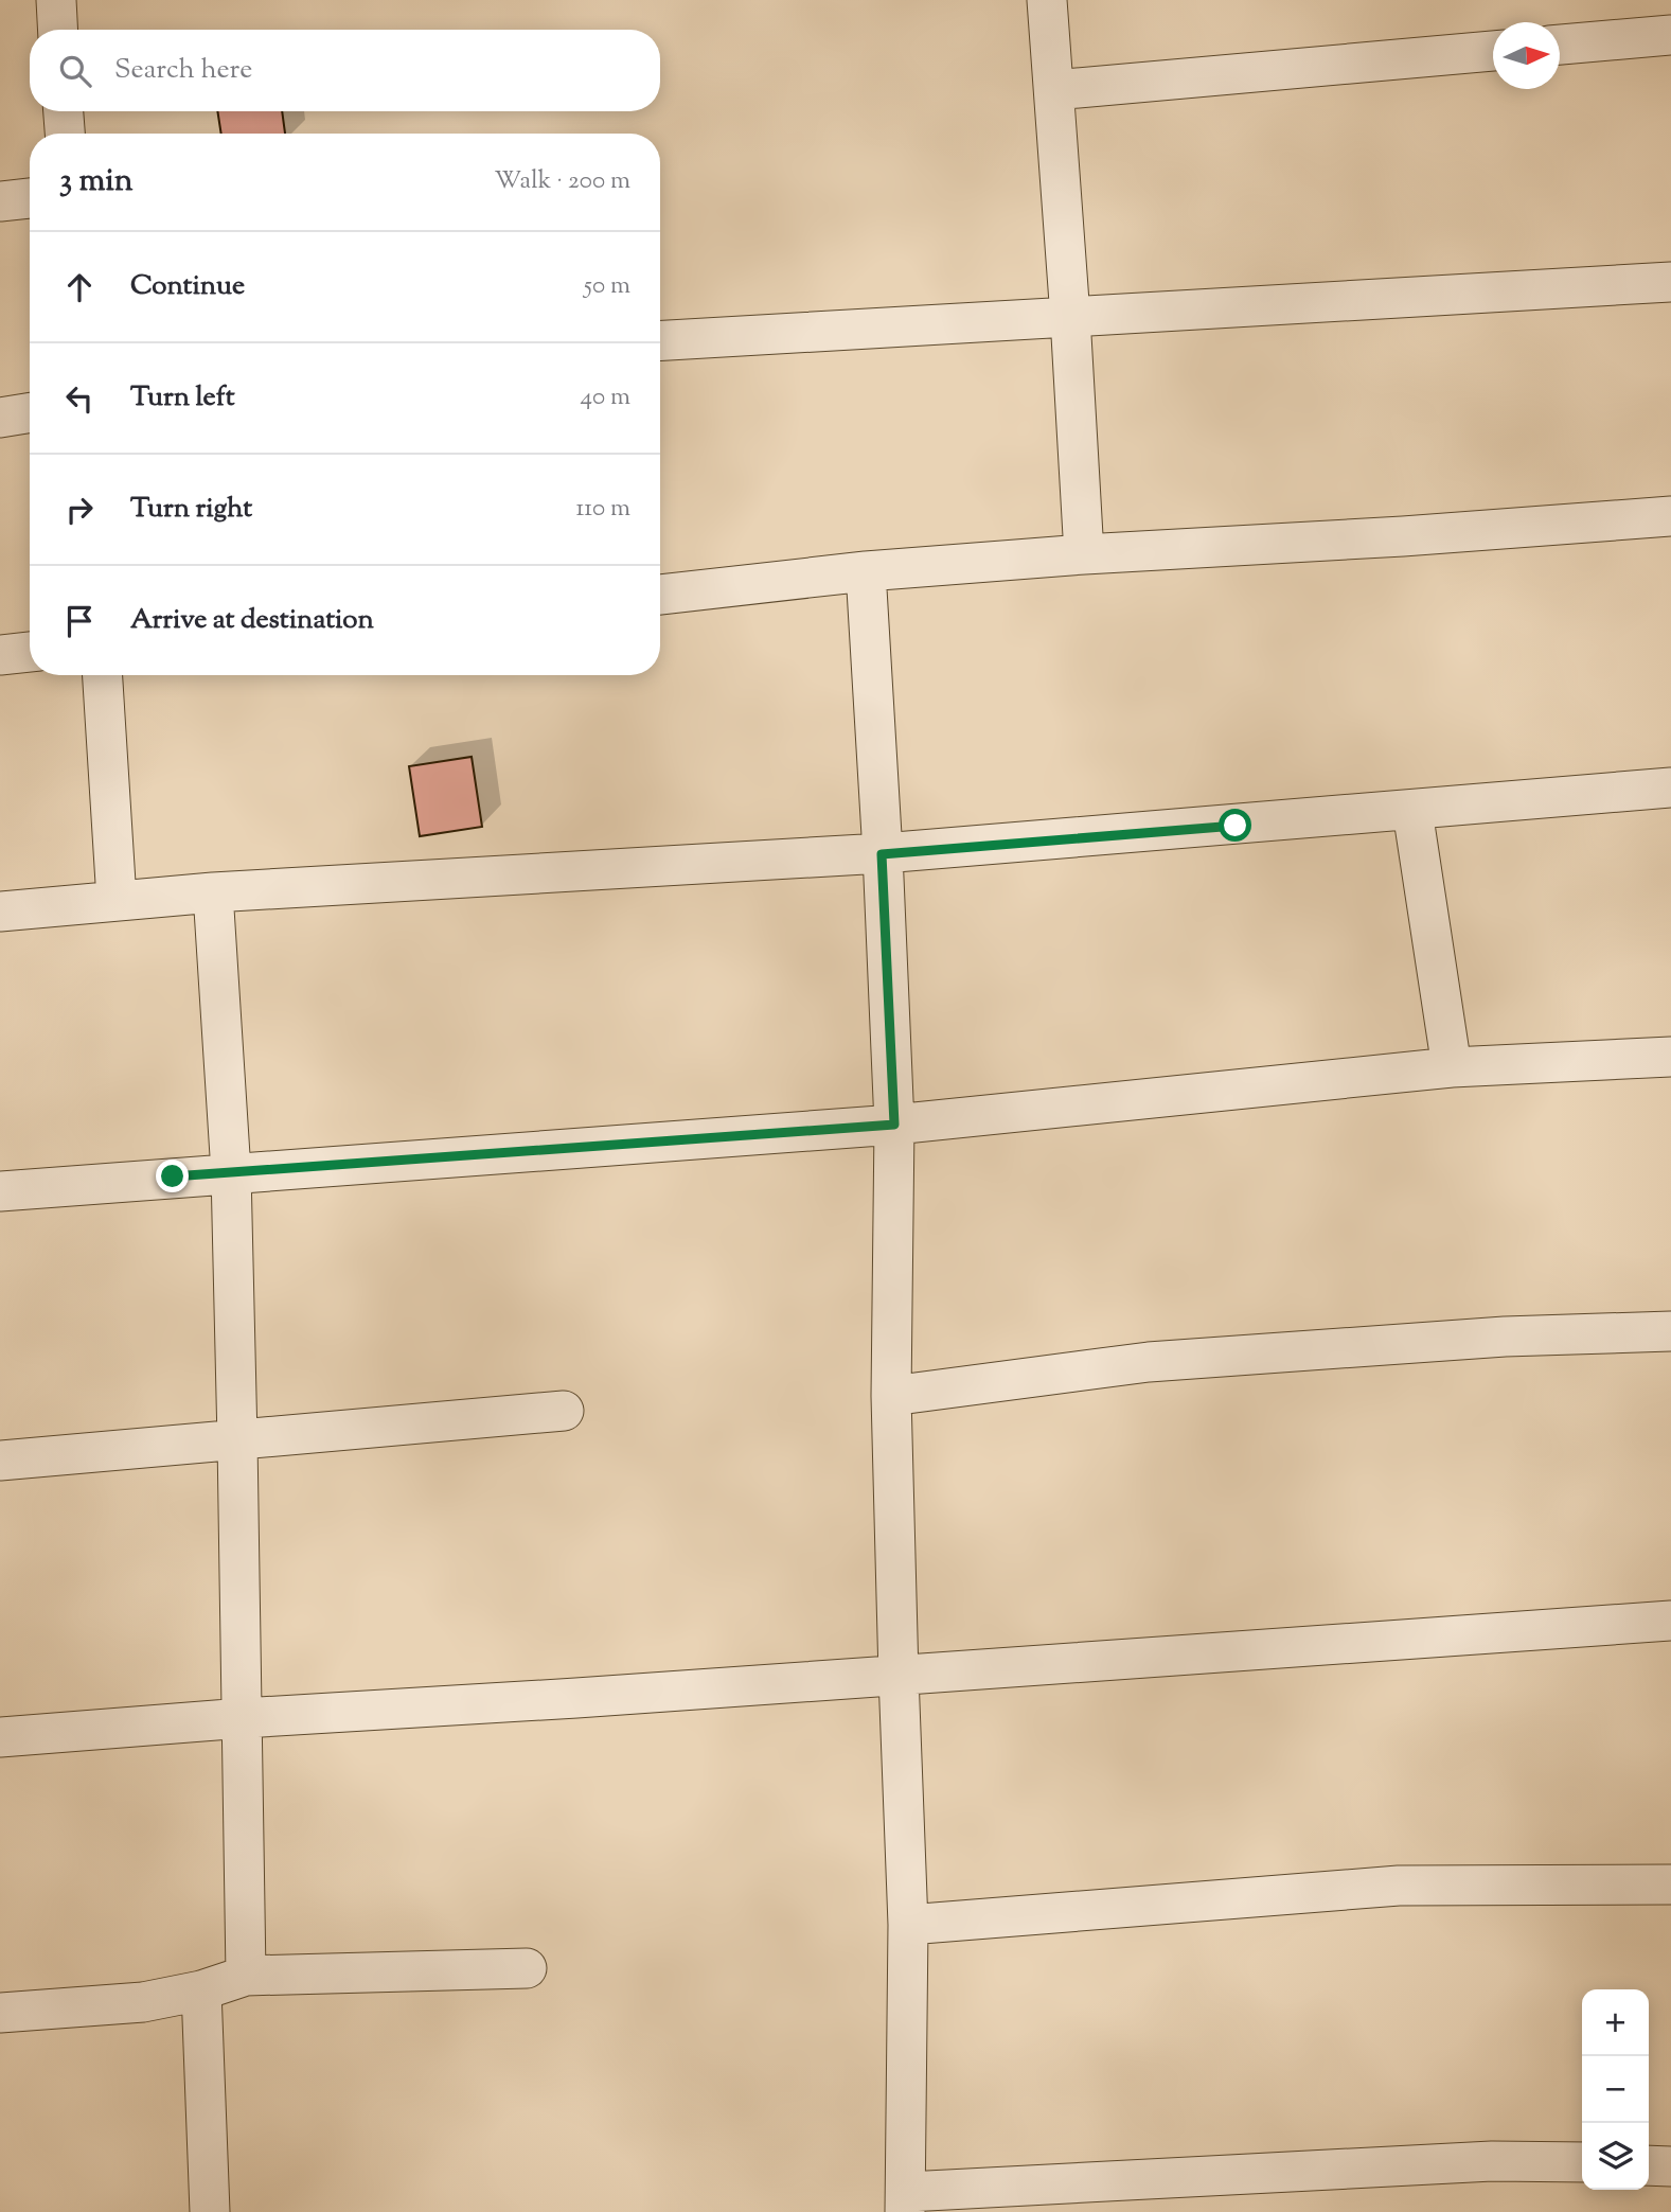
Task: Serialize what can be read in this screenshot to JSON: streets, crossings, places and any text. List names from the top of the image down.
{
  "north": "right",
  "page": {
    "search": "Search here",
    "heading": ["3 min", "Walk · 200 m"],
    "list": [
      ["Continue", "50 m"],
      ["Turn left", "40 m"],
      ["Turn right", "110 m"],
      "Arrive at destination"
    ],
    "map_buttons": ["+", "−"]
  }
}
